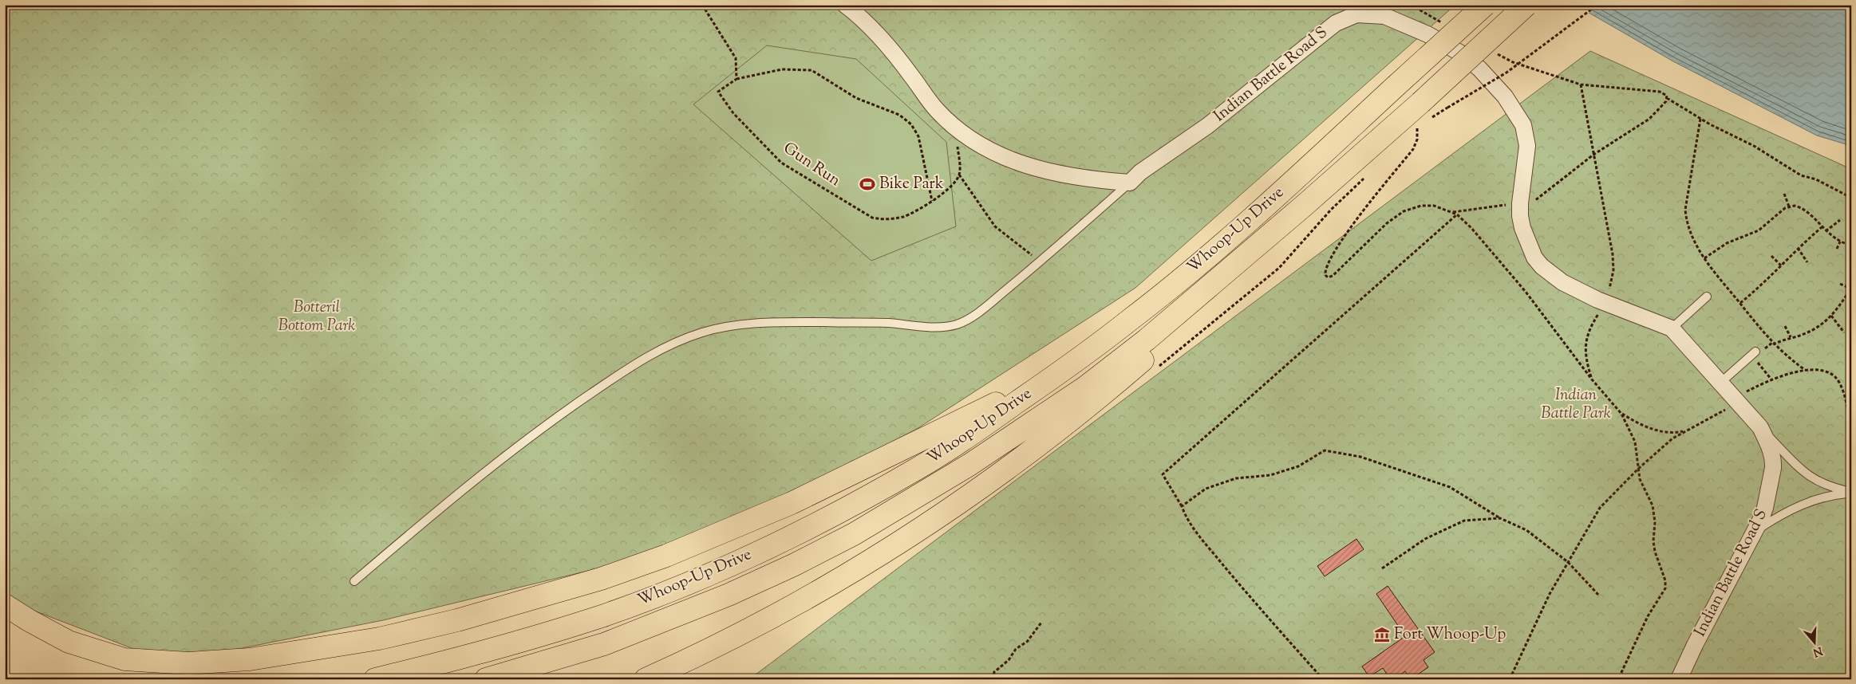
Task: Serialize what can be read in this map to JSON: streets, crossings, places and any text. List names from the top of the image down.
{
  "streets": {
    "highway": ["Whoop-Up Drive"],
    "street": ["Indian Battle Road S"],
    "path": ["Gun Run"]
  },
  "parks": ["Botteril Bottom Park", "Indian Battle Park"],
  "places": {
    "sports": ["Bike Park"],
    "museum": ["Fort Whoop-Up"]
  },
  "north": "bottom"
}
